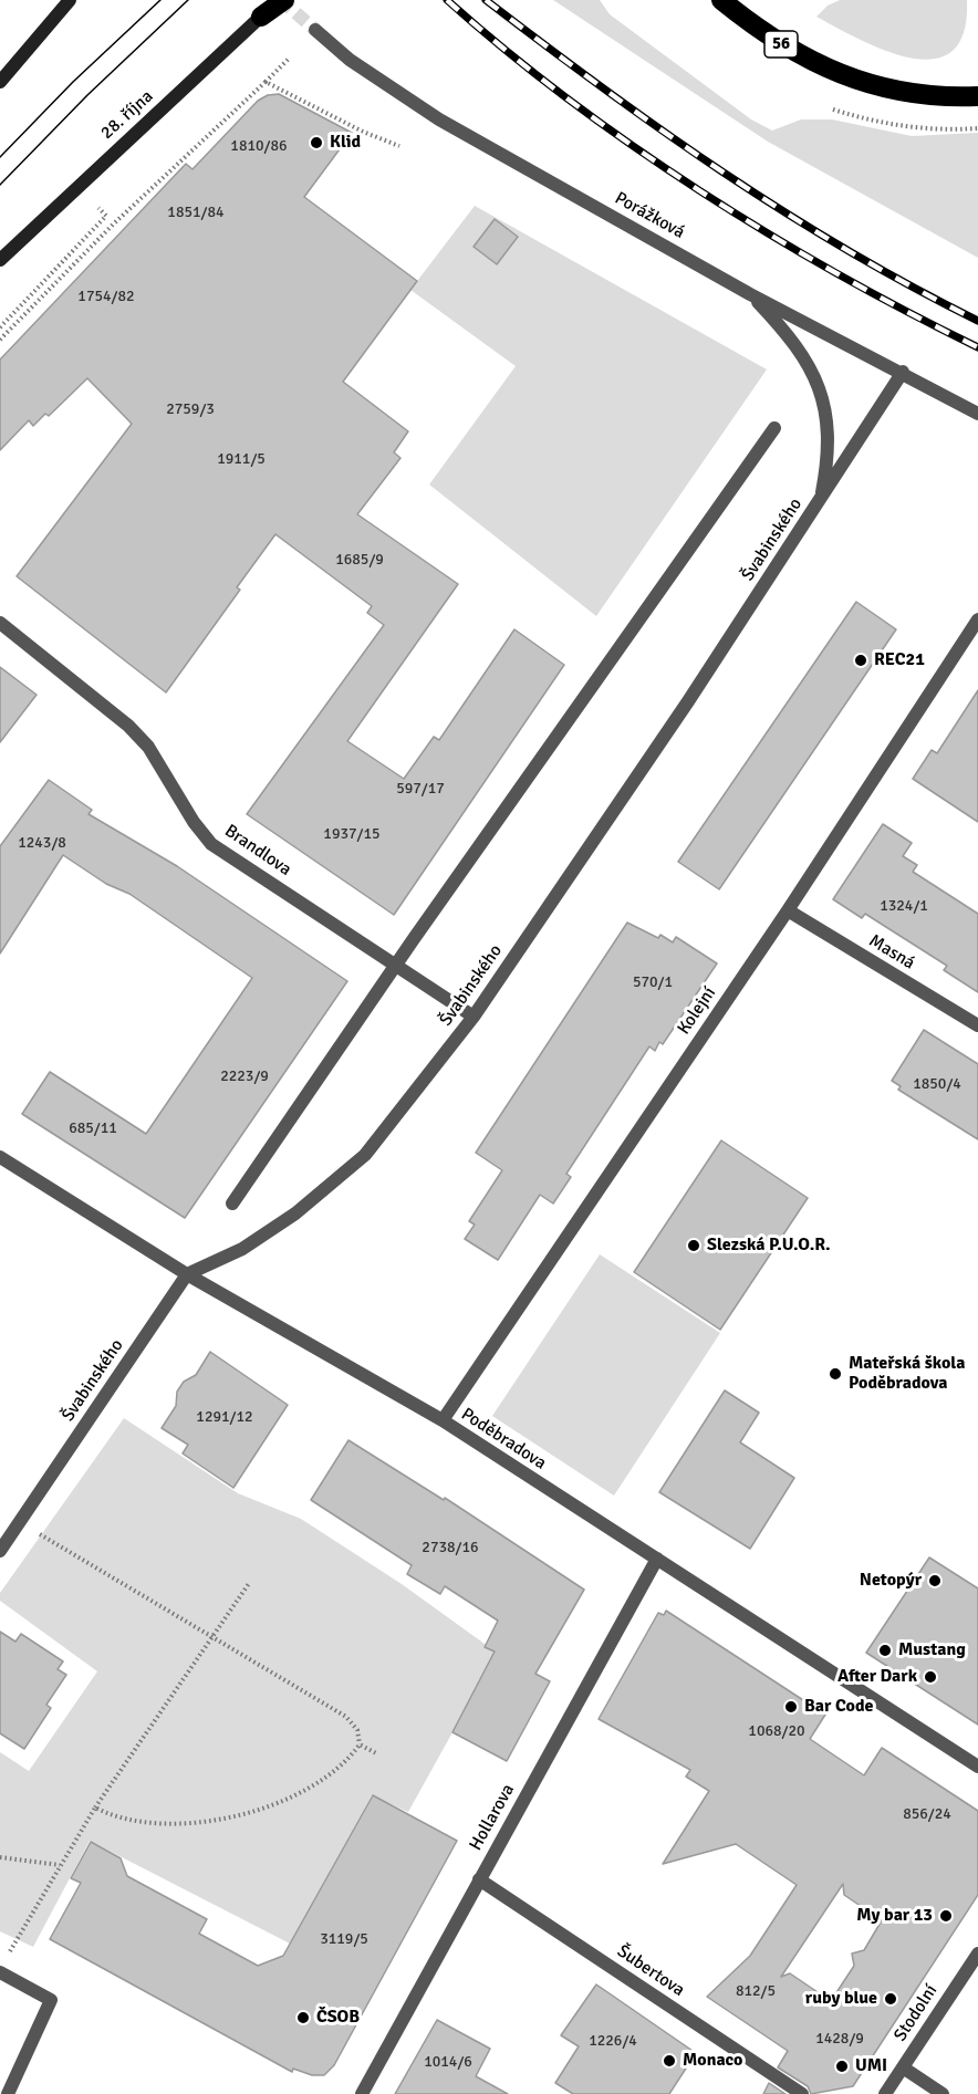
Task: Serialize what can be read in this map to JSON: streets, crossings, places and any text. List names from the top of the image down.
{
  "streets": {
    "highway": ["56"],
    "street": [
      "28. října",
      "Porážková",
      "Švabinského",
      "Brandlova",
      "Masná",
      "Kolejní",
      "Poděbradova",
      "Hollarova",
      "Šubertova",
      "Stodolní"
    ]
  },
  "crossings": [
    ["Porážková", "Švabinského"],
    ["Švabinského", "Brandlova"],
    ["Švabinského", "Poděbradova"],
    ["Masná", "Kolejní"],
    ["Kolejní", "Poděbradova"],
    ["Poděbradova", "Hollarova"],
    ["Hollarova", "Šubertova"]
  ],
  "places": [
    "Klid",
    "REC21",
    "Slezská P.U.O.R.",
    "Mateřská škola Poděbradova",
    "Netopýr",
    "Mustang",
    "After Dark",
    "Bar Code",
    "My bar 13",
    "ruby blue",
    "ČSOB",
    "Monaco",
    "UMI"
  ],
  "house_numbers": [
    "1810/86",
    "1851/84",
    "1754/82",
    "2759/3",
    "1911/5",
    "1685/9",
    "597/17",
    "1937/15",
    "1243/8",
    "1324/1",
    "570/1",
    "2223/9",
    "1850/4",
    "685/11",
    "1291/12",
    "2738/16",
    "1068/20",
    "856/24",
    "3119/5",
    "812/5",
    "1428/9",
    "1226/4",
    "1014/6"
  ]
}
